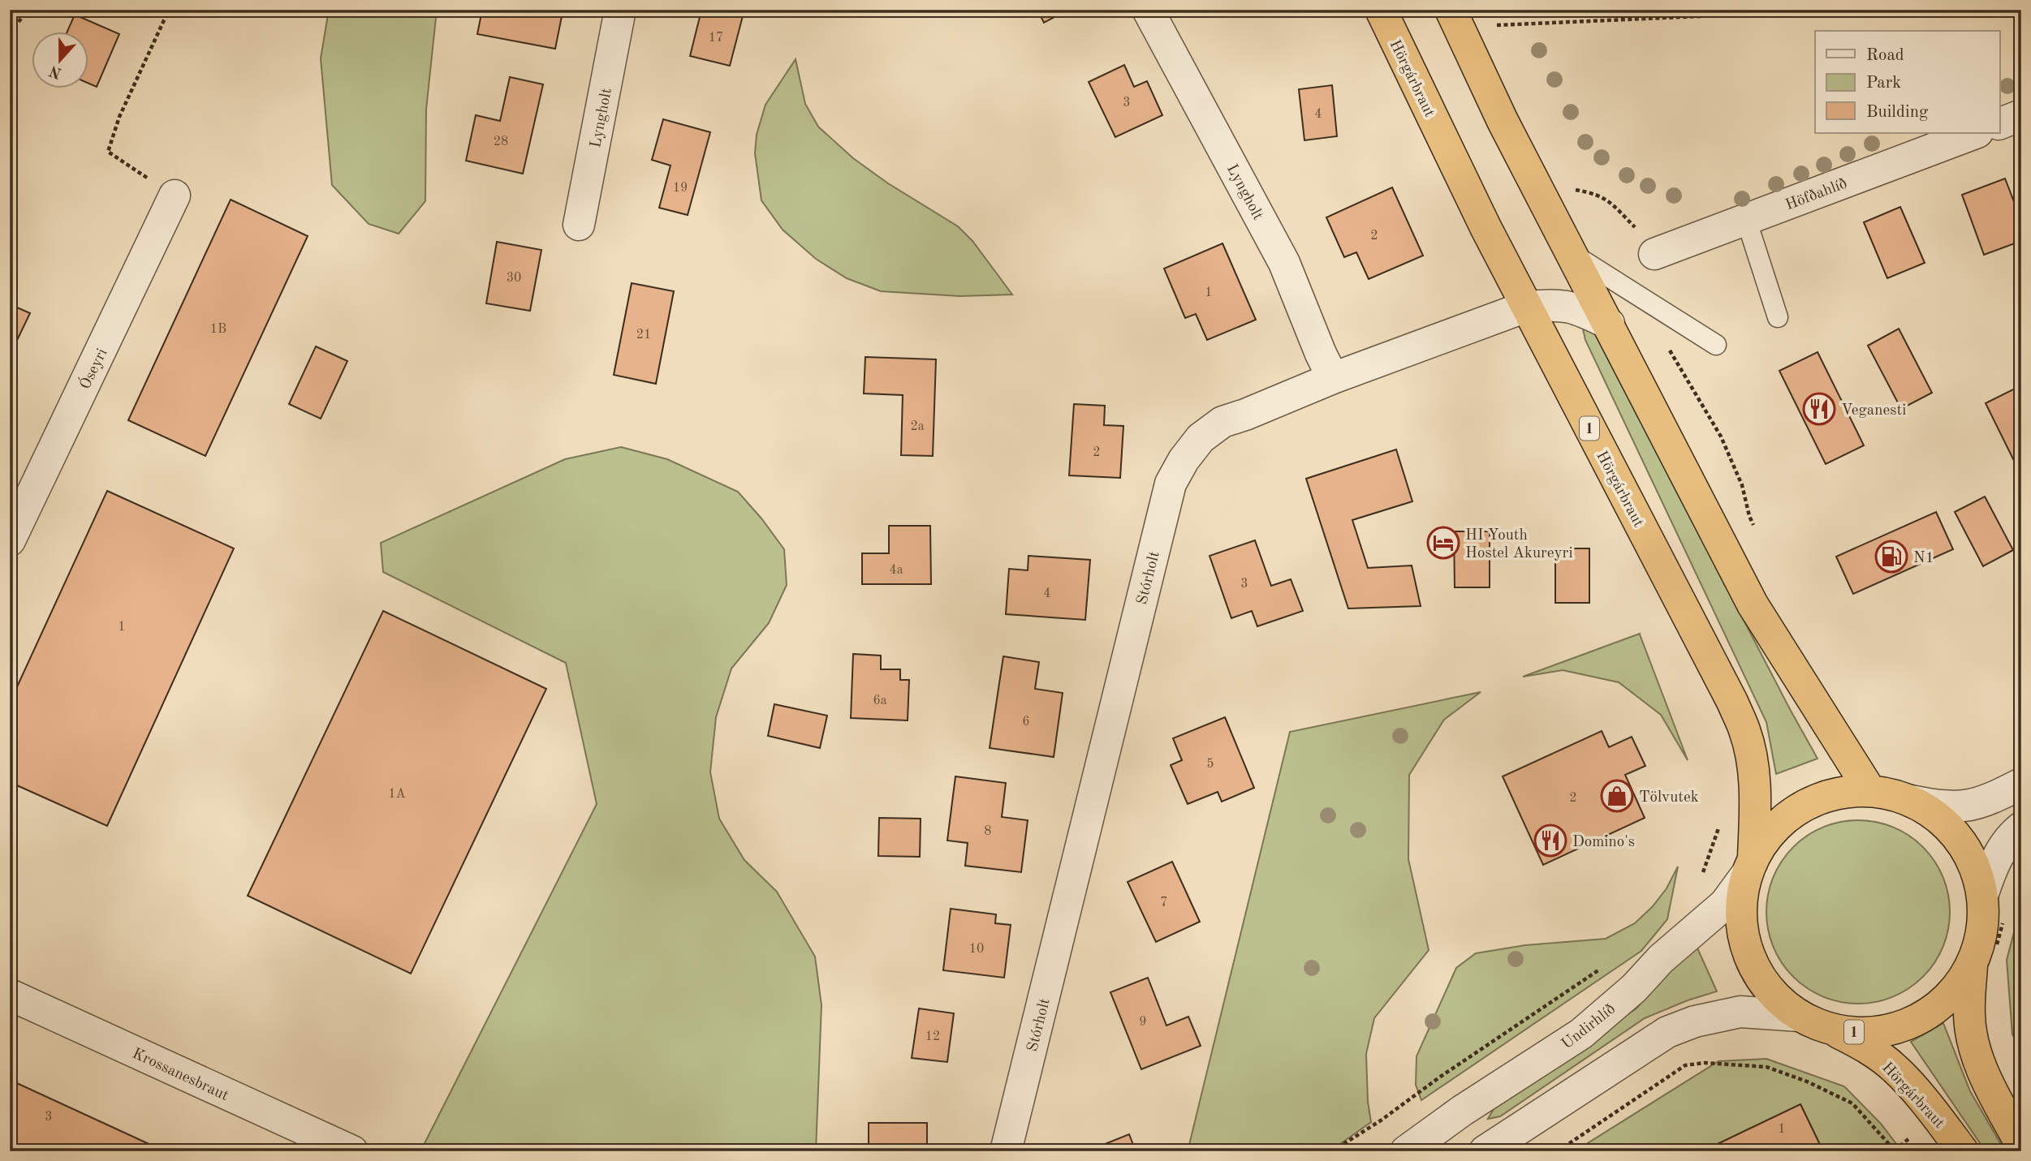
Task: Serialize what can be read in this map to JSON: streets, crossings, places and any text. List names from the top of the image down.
{
  "streets": {
    "highway": ["Hörgárbraut", "1"],
    "street": [
      "Lyngholt",
      "Höfðahlíð",
      "Óseyri",
      "Stórholt",
      "Undirhlíð",
      "Krossanesbraut"
    ]
  },
  "crossings": [
    ["Hörgárbraut", "Stórholt"],
    ["Hörgárbraut", "Undirhlíð"],
    ["Lyngholt", "Stórholt"]
  ],
  "places": {
    "restaurant": ["Veganesti", "Domino's"],
    "hotel": ["HI Youth Hostel Akureyri"],
    "fuel station": ["N1"],
    "shop": ["Tölvutek"]
  },
  "house_numbers": [
    "17",
    "3",
    "4",
    "28",
    "19",
    "2",
    "30",
    "1",
    "1B",
    "21",
    "2a",
    "2",
    "4a",
    "3",
    "4",
    "1",
    "6a",
    "6",
    "5",
    "1A",
    "2",
    "8",
    "7",
    "10",
    "9",
    "12",
    "3",
    "1"
  ],
  "legend": ["Road", "Park", "Building"],
  "north": "bottom"
}
